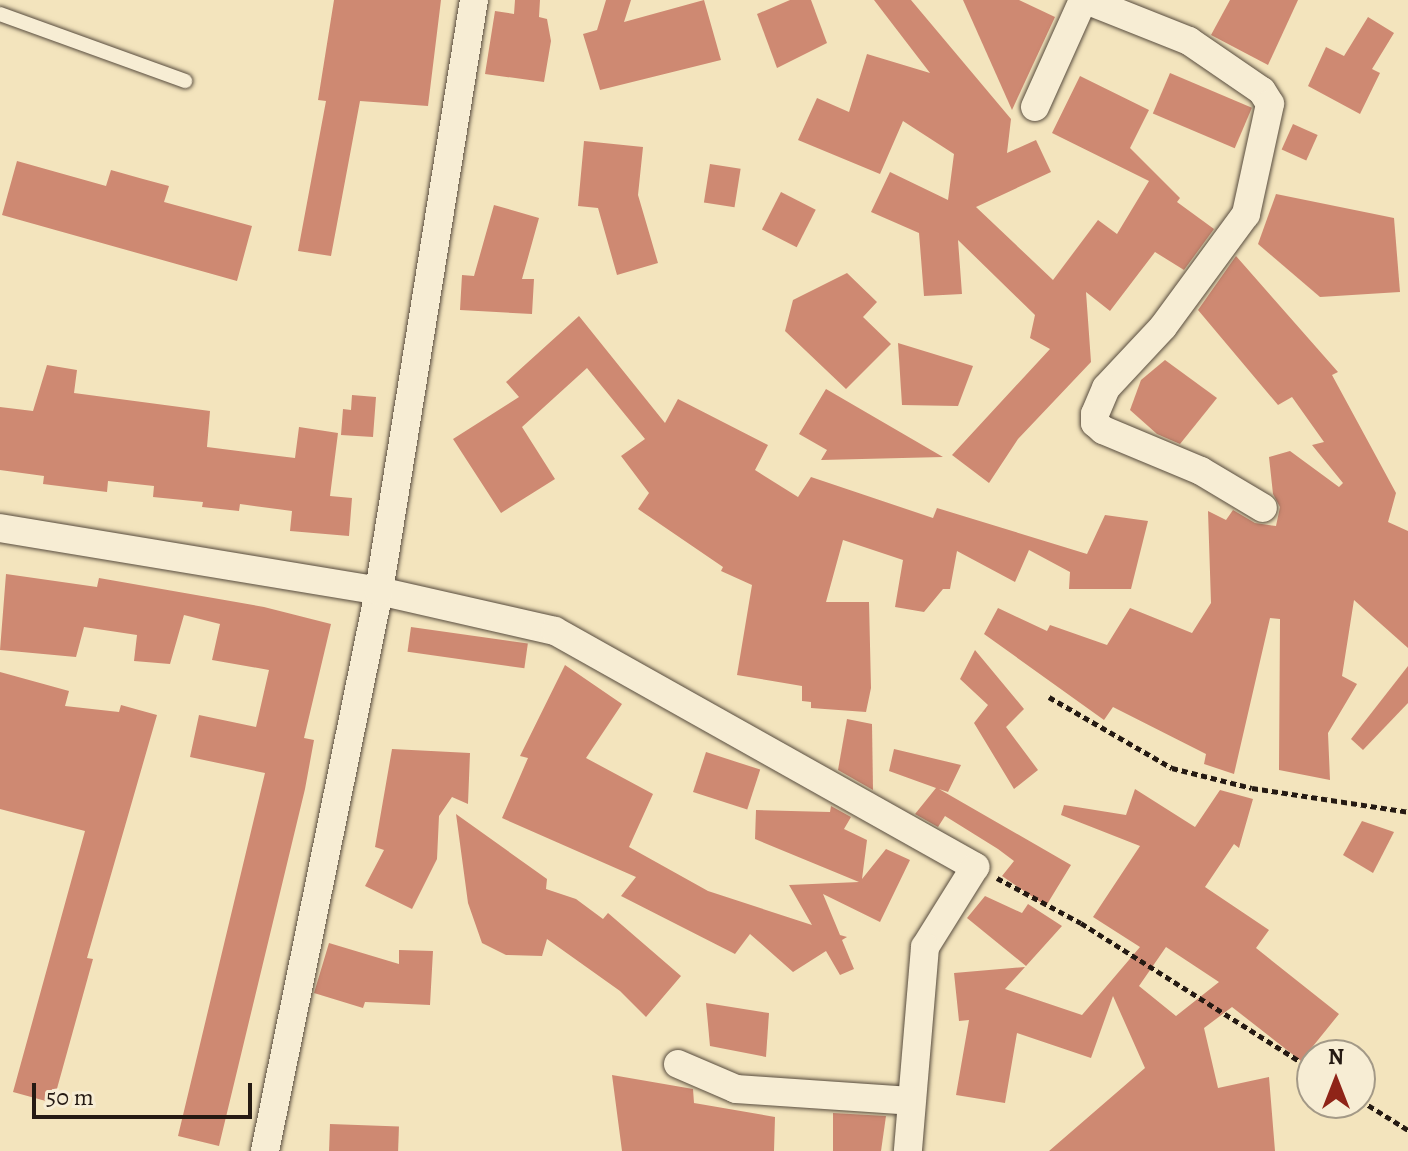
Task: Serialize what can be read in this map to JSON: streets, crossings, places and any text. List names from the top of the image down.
{
  "scale_bar": "50 m",
  "north": "top"
}
